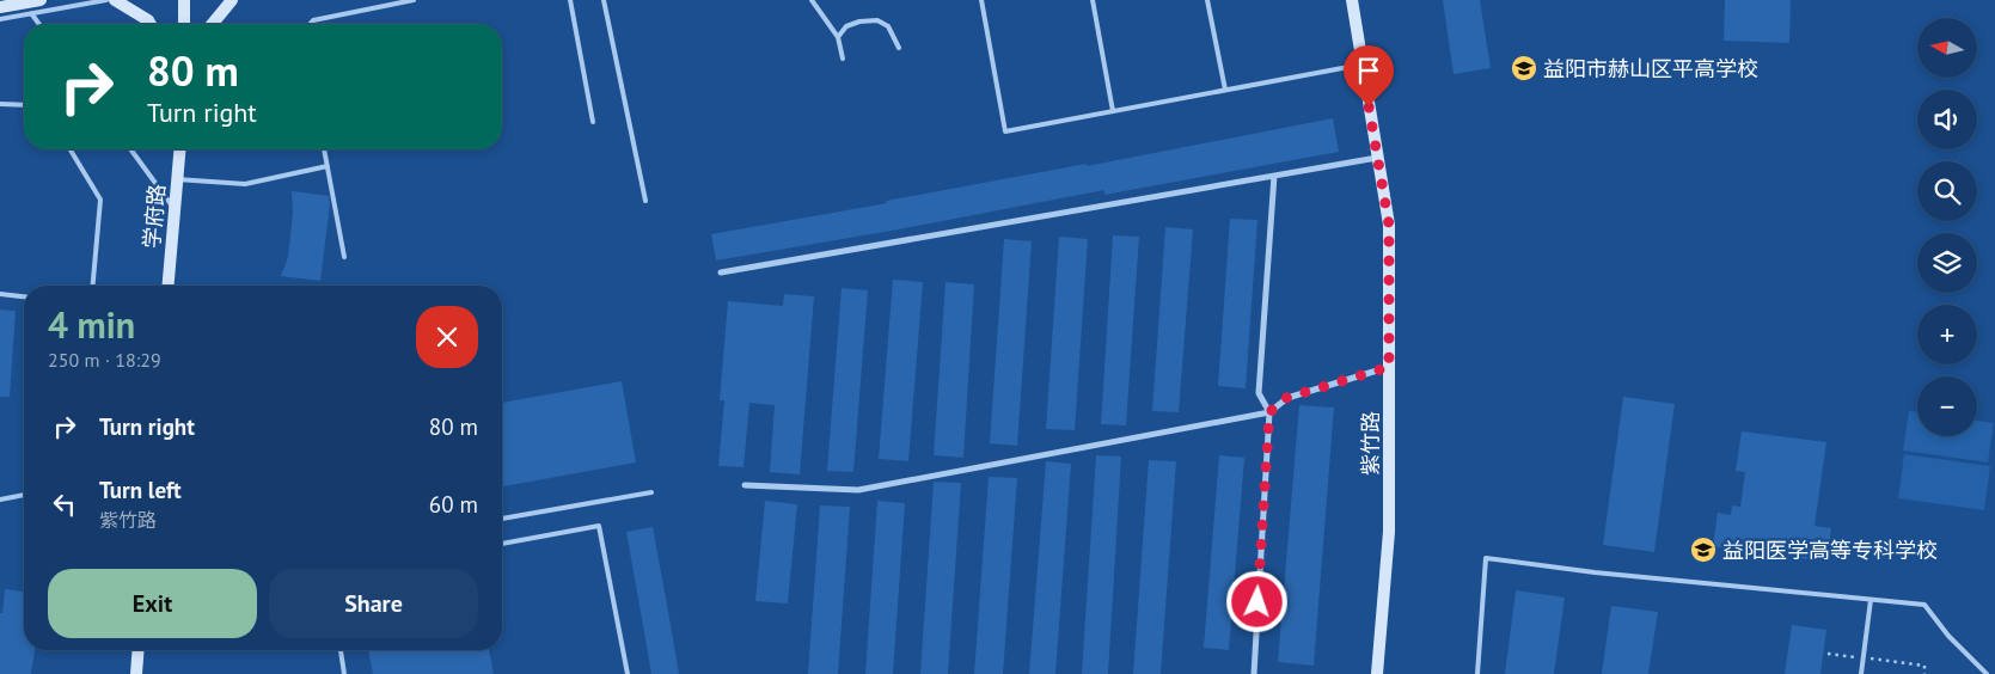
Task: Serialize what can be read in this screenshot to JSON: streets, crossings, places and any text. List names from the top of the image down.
{
  "streets": {
    "street": ["学府路", "紫竹路"]
  },
  "places": {
    "school or university": ["益阳市赫山区平高学校", "益阳医学高等专科学校"]
  },
  "north": "left",
  "page": {
    "map_buttons": ["+", "−"],
    "turn": ["80 m", "Turn right"],
    "heading": ["4 min", "250 m · 18:29"],
    "list": [
      {
        "name": "Turn right",
        "value": "80 m"
      },
      {
        "name": "Turn left",
        "note": "紫竹路",
        "value": "60 m"
      }
    ],
    "buttons": ["Exit", "Share"]
  }
}
